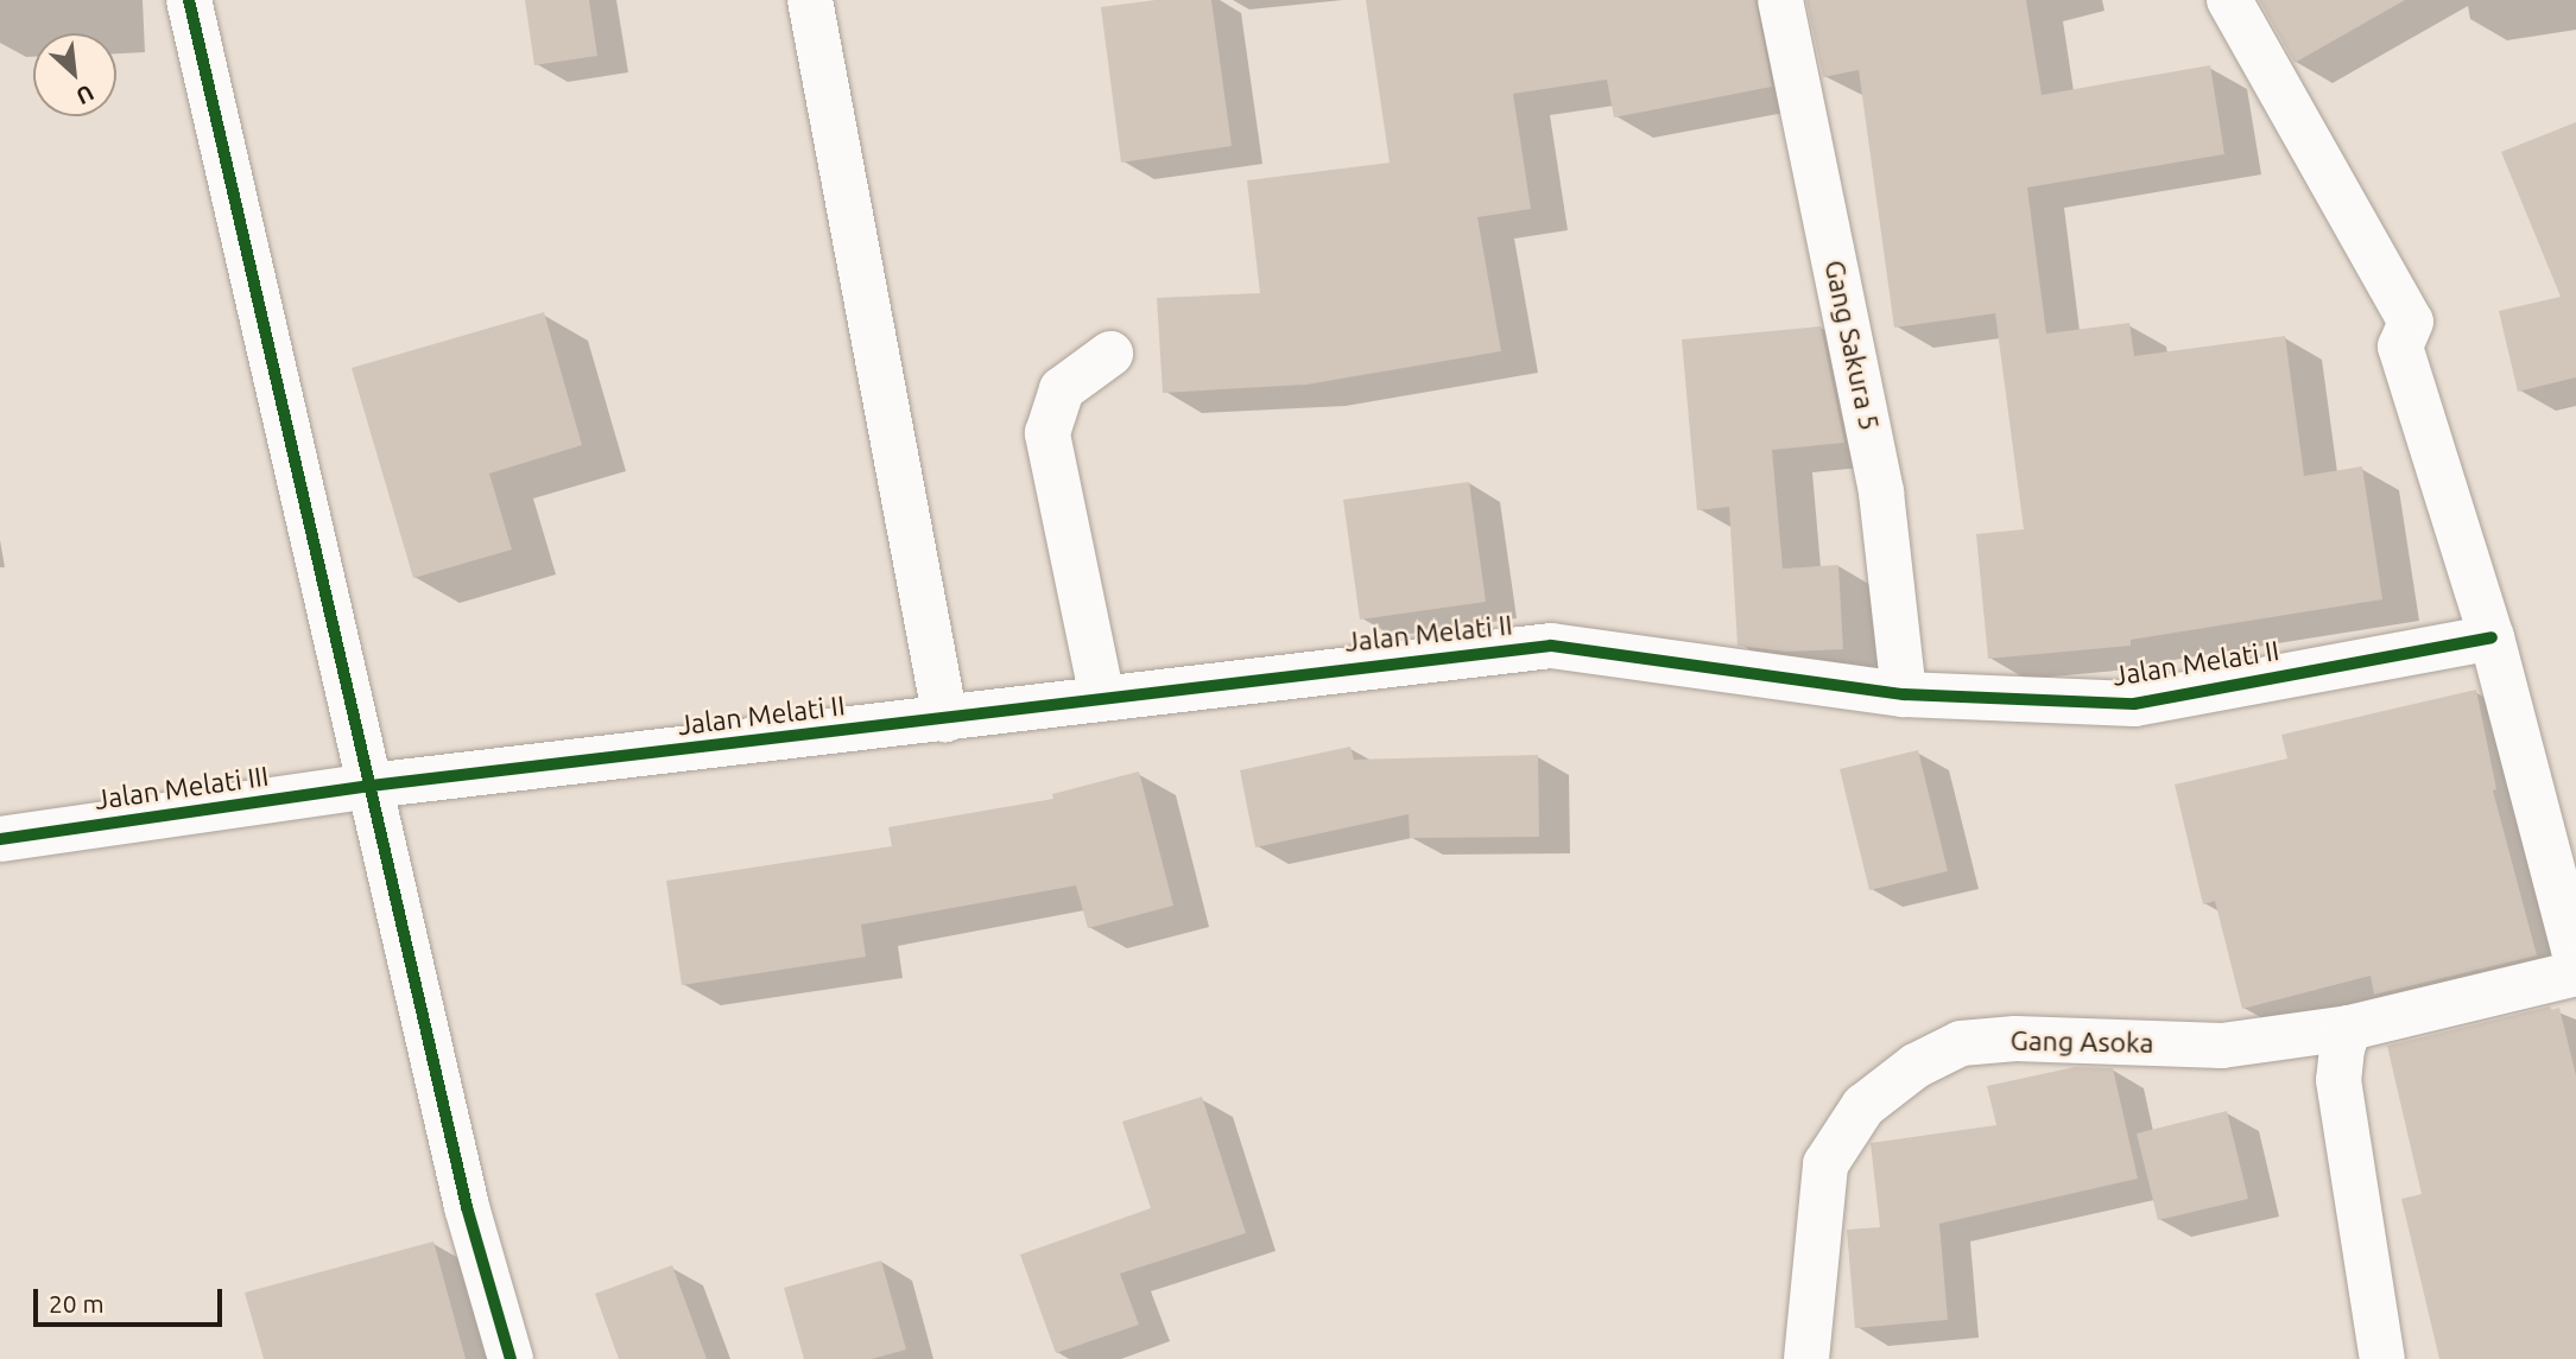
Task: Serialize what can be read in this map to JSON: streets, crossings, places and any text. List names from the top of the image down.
{
  "streets": {
    "street": [
      "Gang Sakura 5",
      "Jalan Melati II",
      "Jalan Melati III",
      "Gang Asoka"
    ]
  },
  "crossings": [
    ["Gang Sakura 5", "Jalan Melati II"],
    ["Jalan Melati II", "Jalan Melati III"]
  ],
  "scale_bar": "20 m",
  "north": "bottom right"
}
